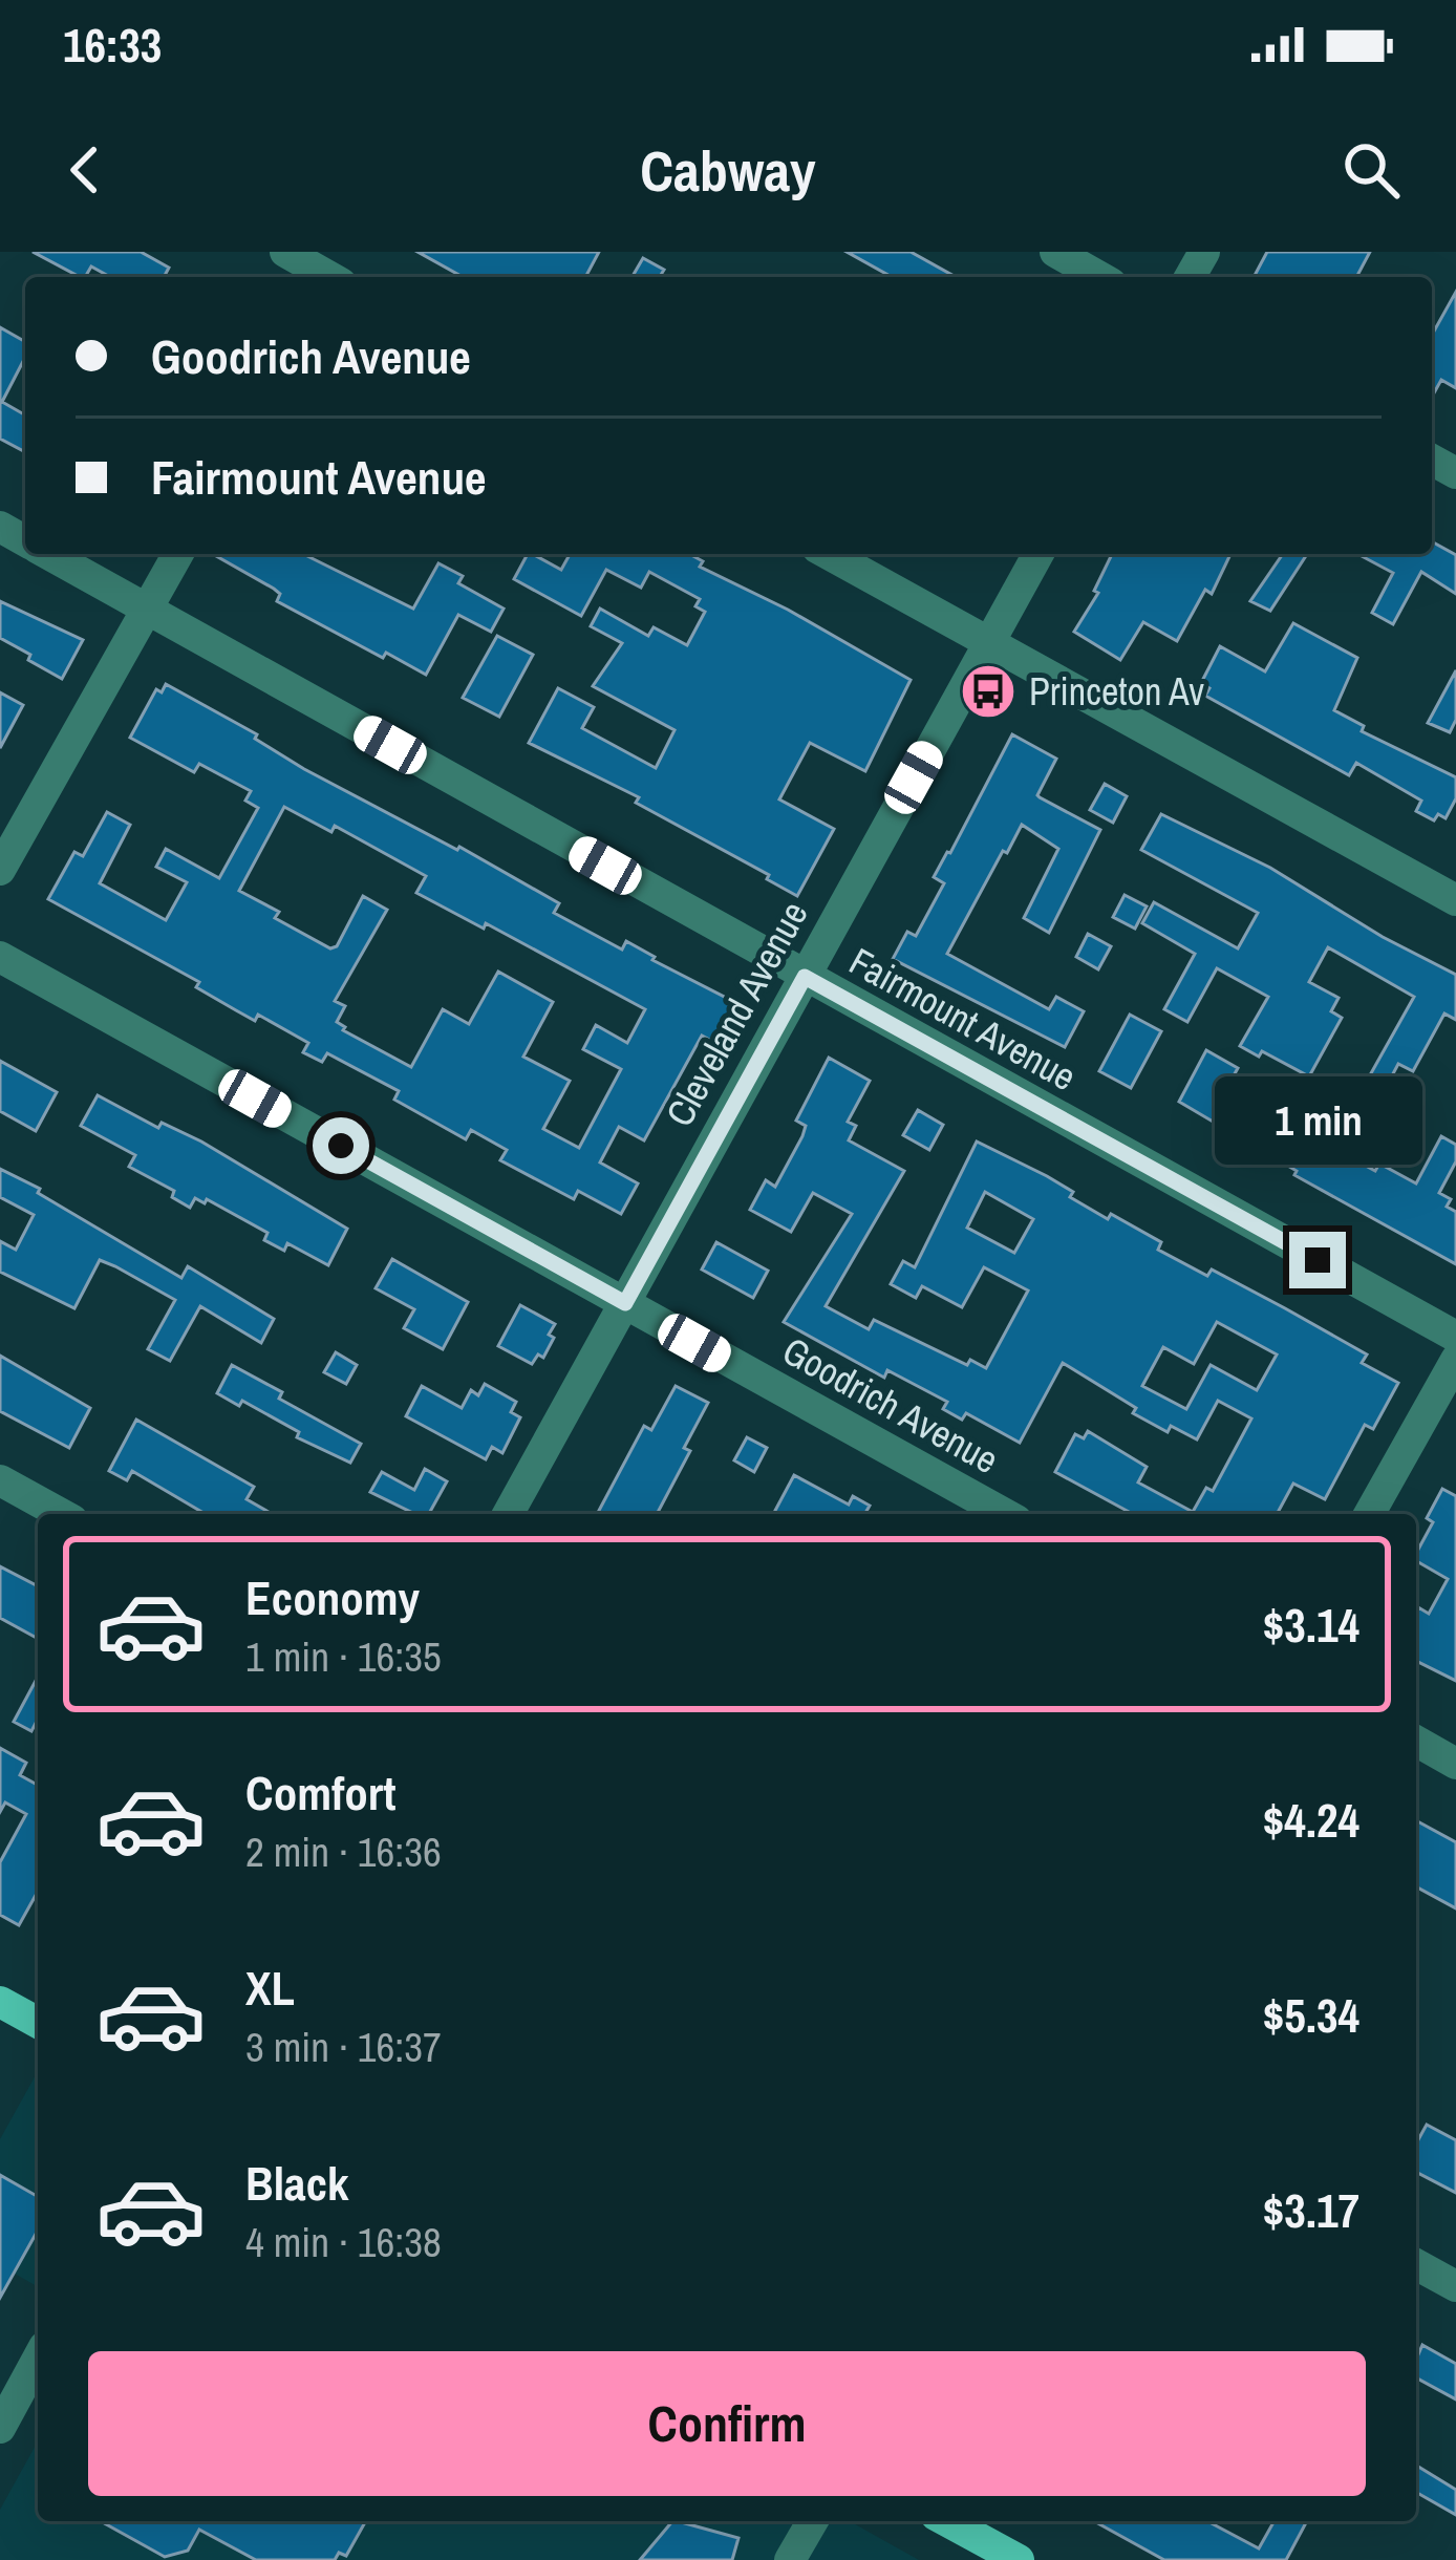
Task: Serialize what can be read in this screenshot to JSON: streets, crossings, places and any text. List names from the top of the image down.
{
  "streets": {
    "street": ["Cleveland Avenue", "Fairmount Avenue", "Goodrich Avenue"]
  },
  "crossings": [
    ["Cleveland Avenue", "Fairmount Avenue"],
    ["Cleveland Avenue", "Goodrich Avenue"]
  ],
  "places": {
    "bus stop": ["Princeton Av"]
  },
  "page": {
    "status": "16:33",
    "header": "Cabway",
    "banner": ["Goodrich Avenue", "Fairmount Avenue"],
    "bubble": "1 min",
    "list": [
      {
        "name": "Economy",
        "note": "1 min · 16:35",
        "value": "$3.14"
      },
      {
        "name": "Comfort",
        "note": "2 min · 16:36",
        "value": "$4.24"
      },
      {
        "name": "XL",
        "note": "3 min · 16:37",
        "value": "$5.34"
      },
      {
        "name": "Black",
        "note": "4 min · 16:38",
        "value": "$3.17"
      }
    ],
    "buttons": "Confirm"
  }
}
